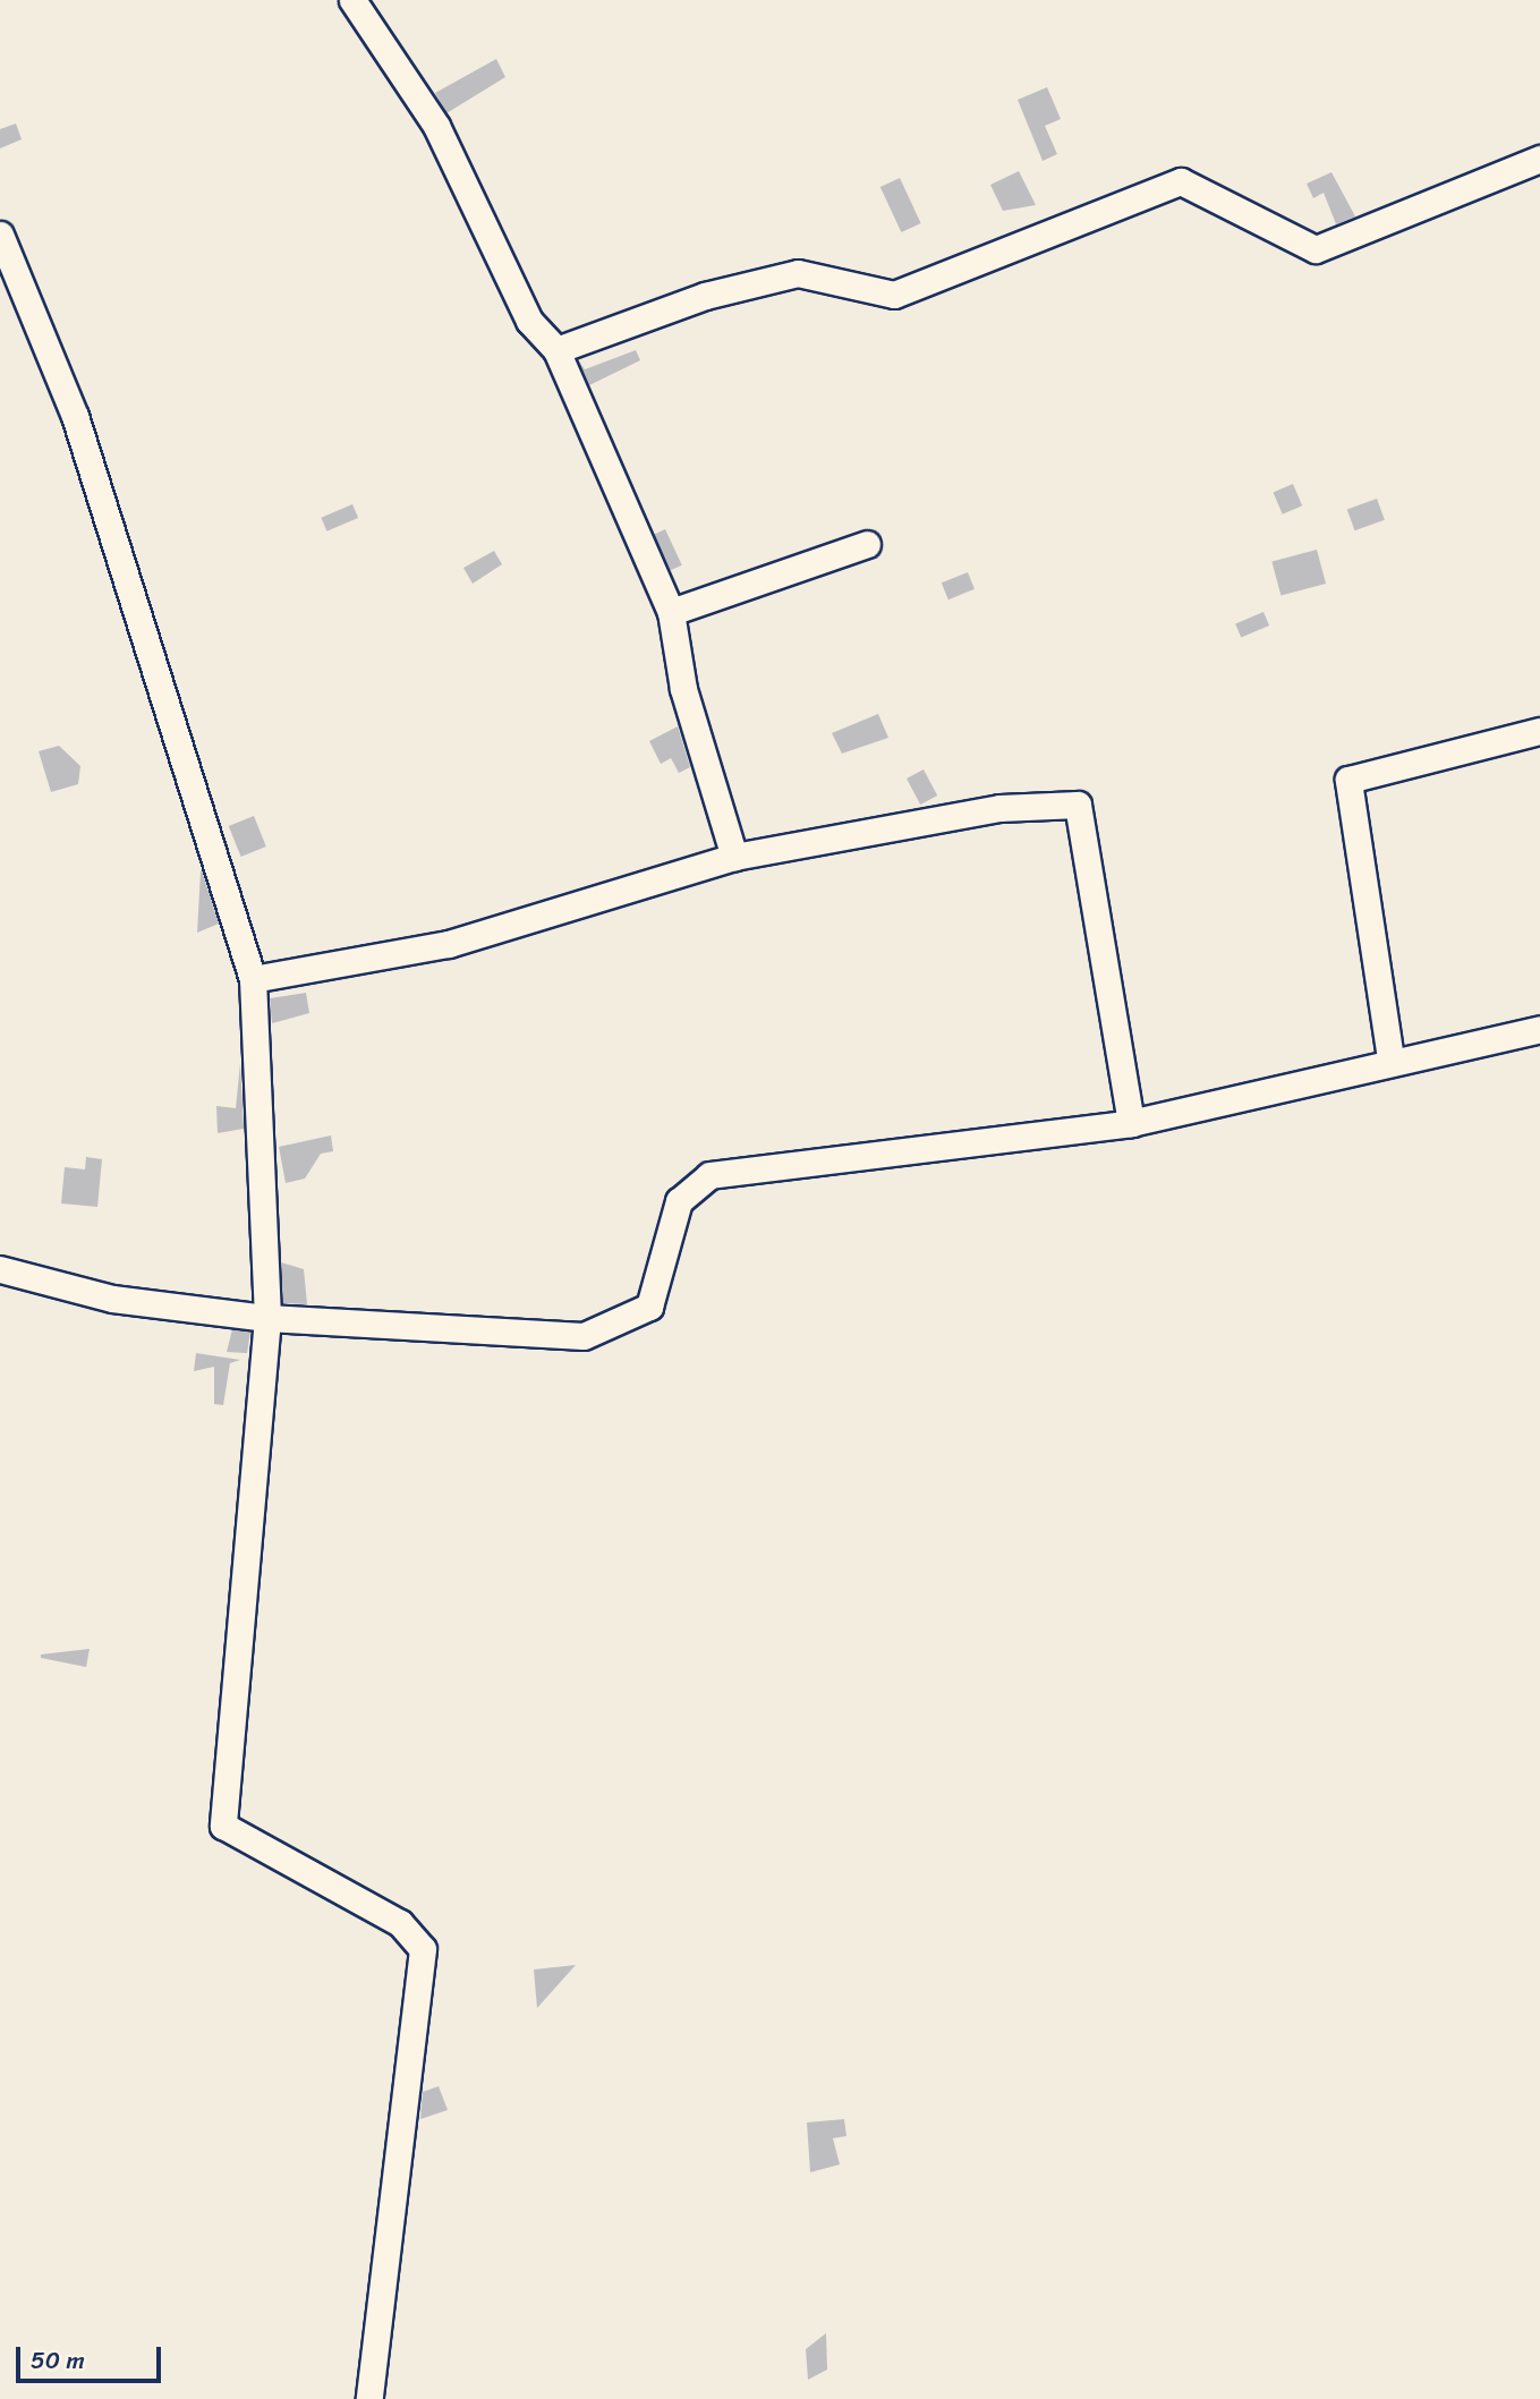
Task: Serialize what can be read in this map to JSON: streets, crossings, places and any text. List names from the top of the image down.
{
  "scale_bar": "50 m"
}
